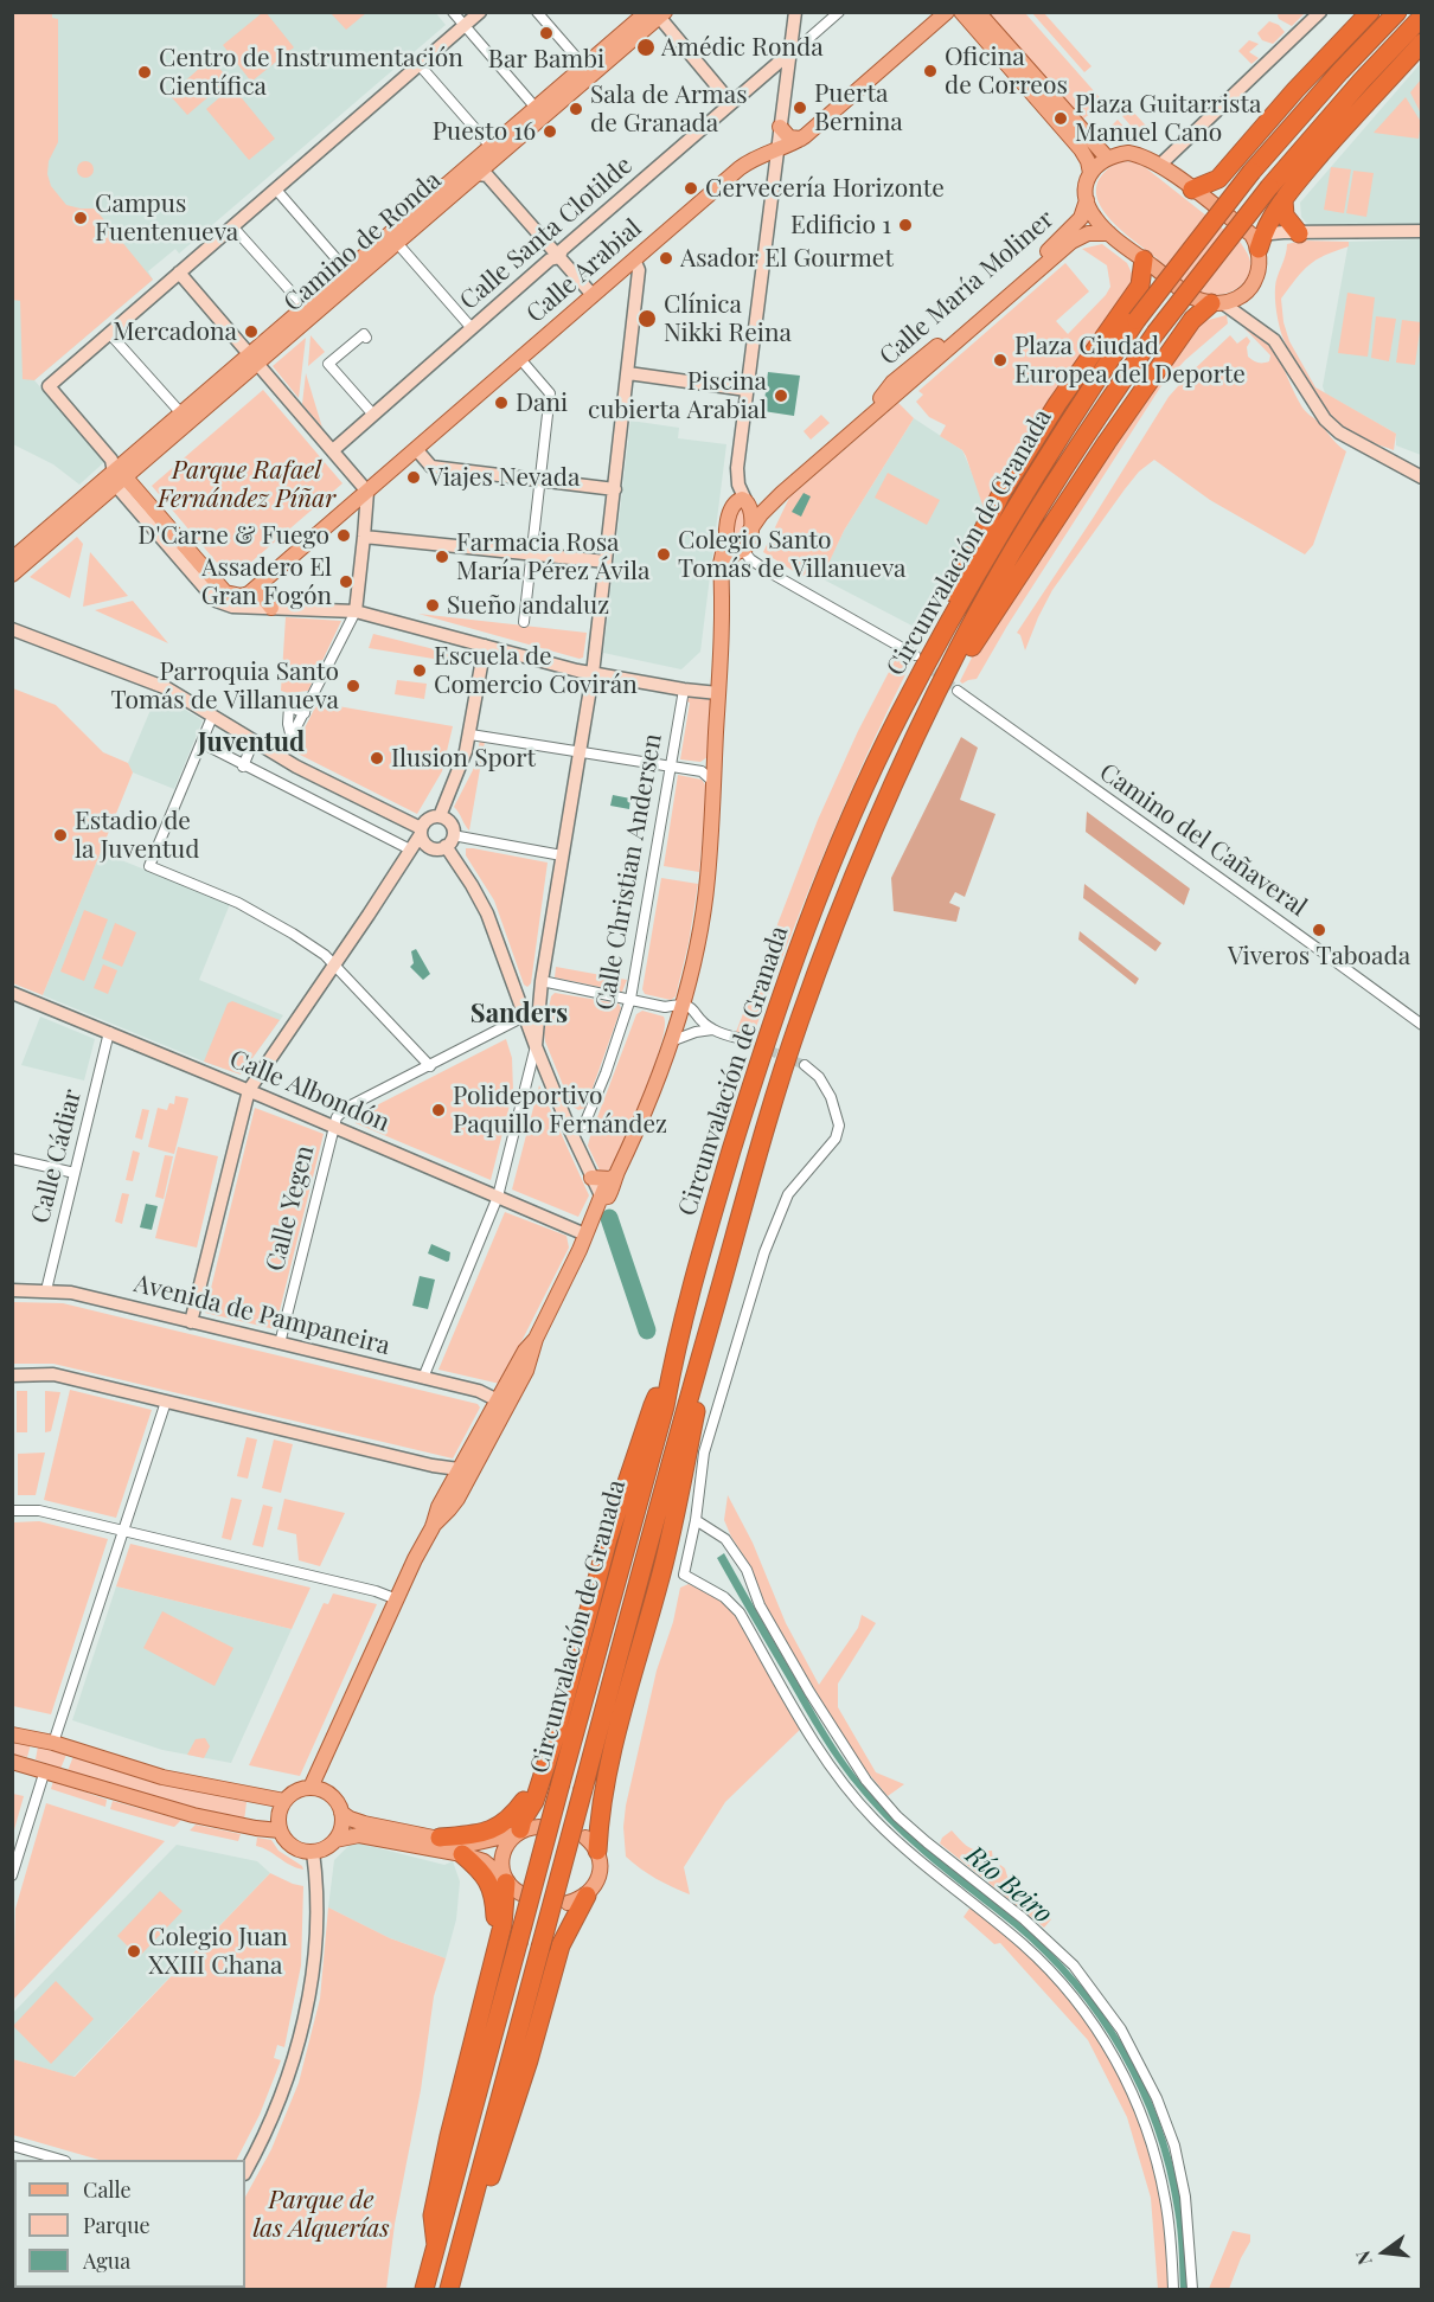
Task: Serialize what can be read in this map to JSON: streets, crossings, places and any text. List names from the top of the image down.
{
  "streets": {
    "highway": ["Circunvalación de Granada"],
    "main road": ["Camino de Ronda", "Calle Arabial", "Calle María Moliner"],
    "street": [
      "Calle Santa Clotilde",
      "Camino del Cañaveral",
      "Calle Christian Andersen",
      "Calle Albondón",
      "Calle Cádiar",
      "Calle Yegen",
      "Avenida de Pampaneira"
    ]
  },
  "crossings": [
    ["Calle Albondón", "Calle Cádiar"],
    ["Calle Albondón", "Calle Yegen"],
    ["Calle Cádiar", "Avenida de Pampaneira"],
    ["Calle Yegen", "Avenida de Pampaneira"]
  ],
  "districts": ["Juventud", "Sanders"],
  "water": ["Río Beiro"],
  "parks": ["Parque Rafael Fernández Píñar", "Parque de las Alquerías"],
  "places": [
    "Bar Bambi",
    "Amédic Ronda",
    "Oficina de Correos",
    "Centro de Instrumentación Científica",
    "Puerta Bernina",
    "Sala de Armas de Granada",
    "Plaza Guitarrista Manuel Cano",
    "Puesto 16",
    "Cervecería Horizonte",
    "Campus Fuentenueva",
    "Edificio 1",
    "Asador El Gourmet",
    "Clínica Nikki Reina",
    "Mercadona",
    "Plaza Ciudad Europea del Deporte",
    "Piscina cubierta Arabial",
    "Dani",
    "Viajes Nevada",
    "D'Carne & Fuego",
    "Colegio Santo Tomás de Villanueva",
    "Farmacia Rosa María Pérez Ávila",
    "Assadero El Gran Fogón",
    "Sueño andaluz",
    "Escuela de Comercio Covirán",
    "Parroquia Santo Tomás de Villanueva",
    "Ilusion Sport",
    "Estadio de la Juventud",
    "Viveros Taboada",
    "Polideportivo Paquillo Fernández",
    "Colegio Juan XXIII Chana"
  ],
  "legend": ["Calle", "Parque", "Agua"],
  "north": "left"
}
